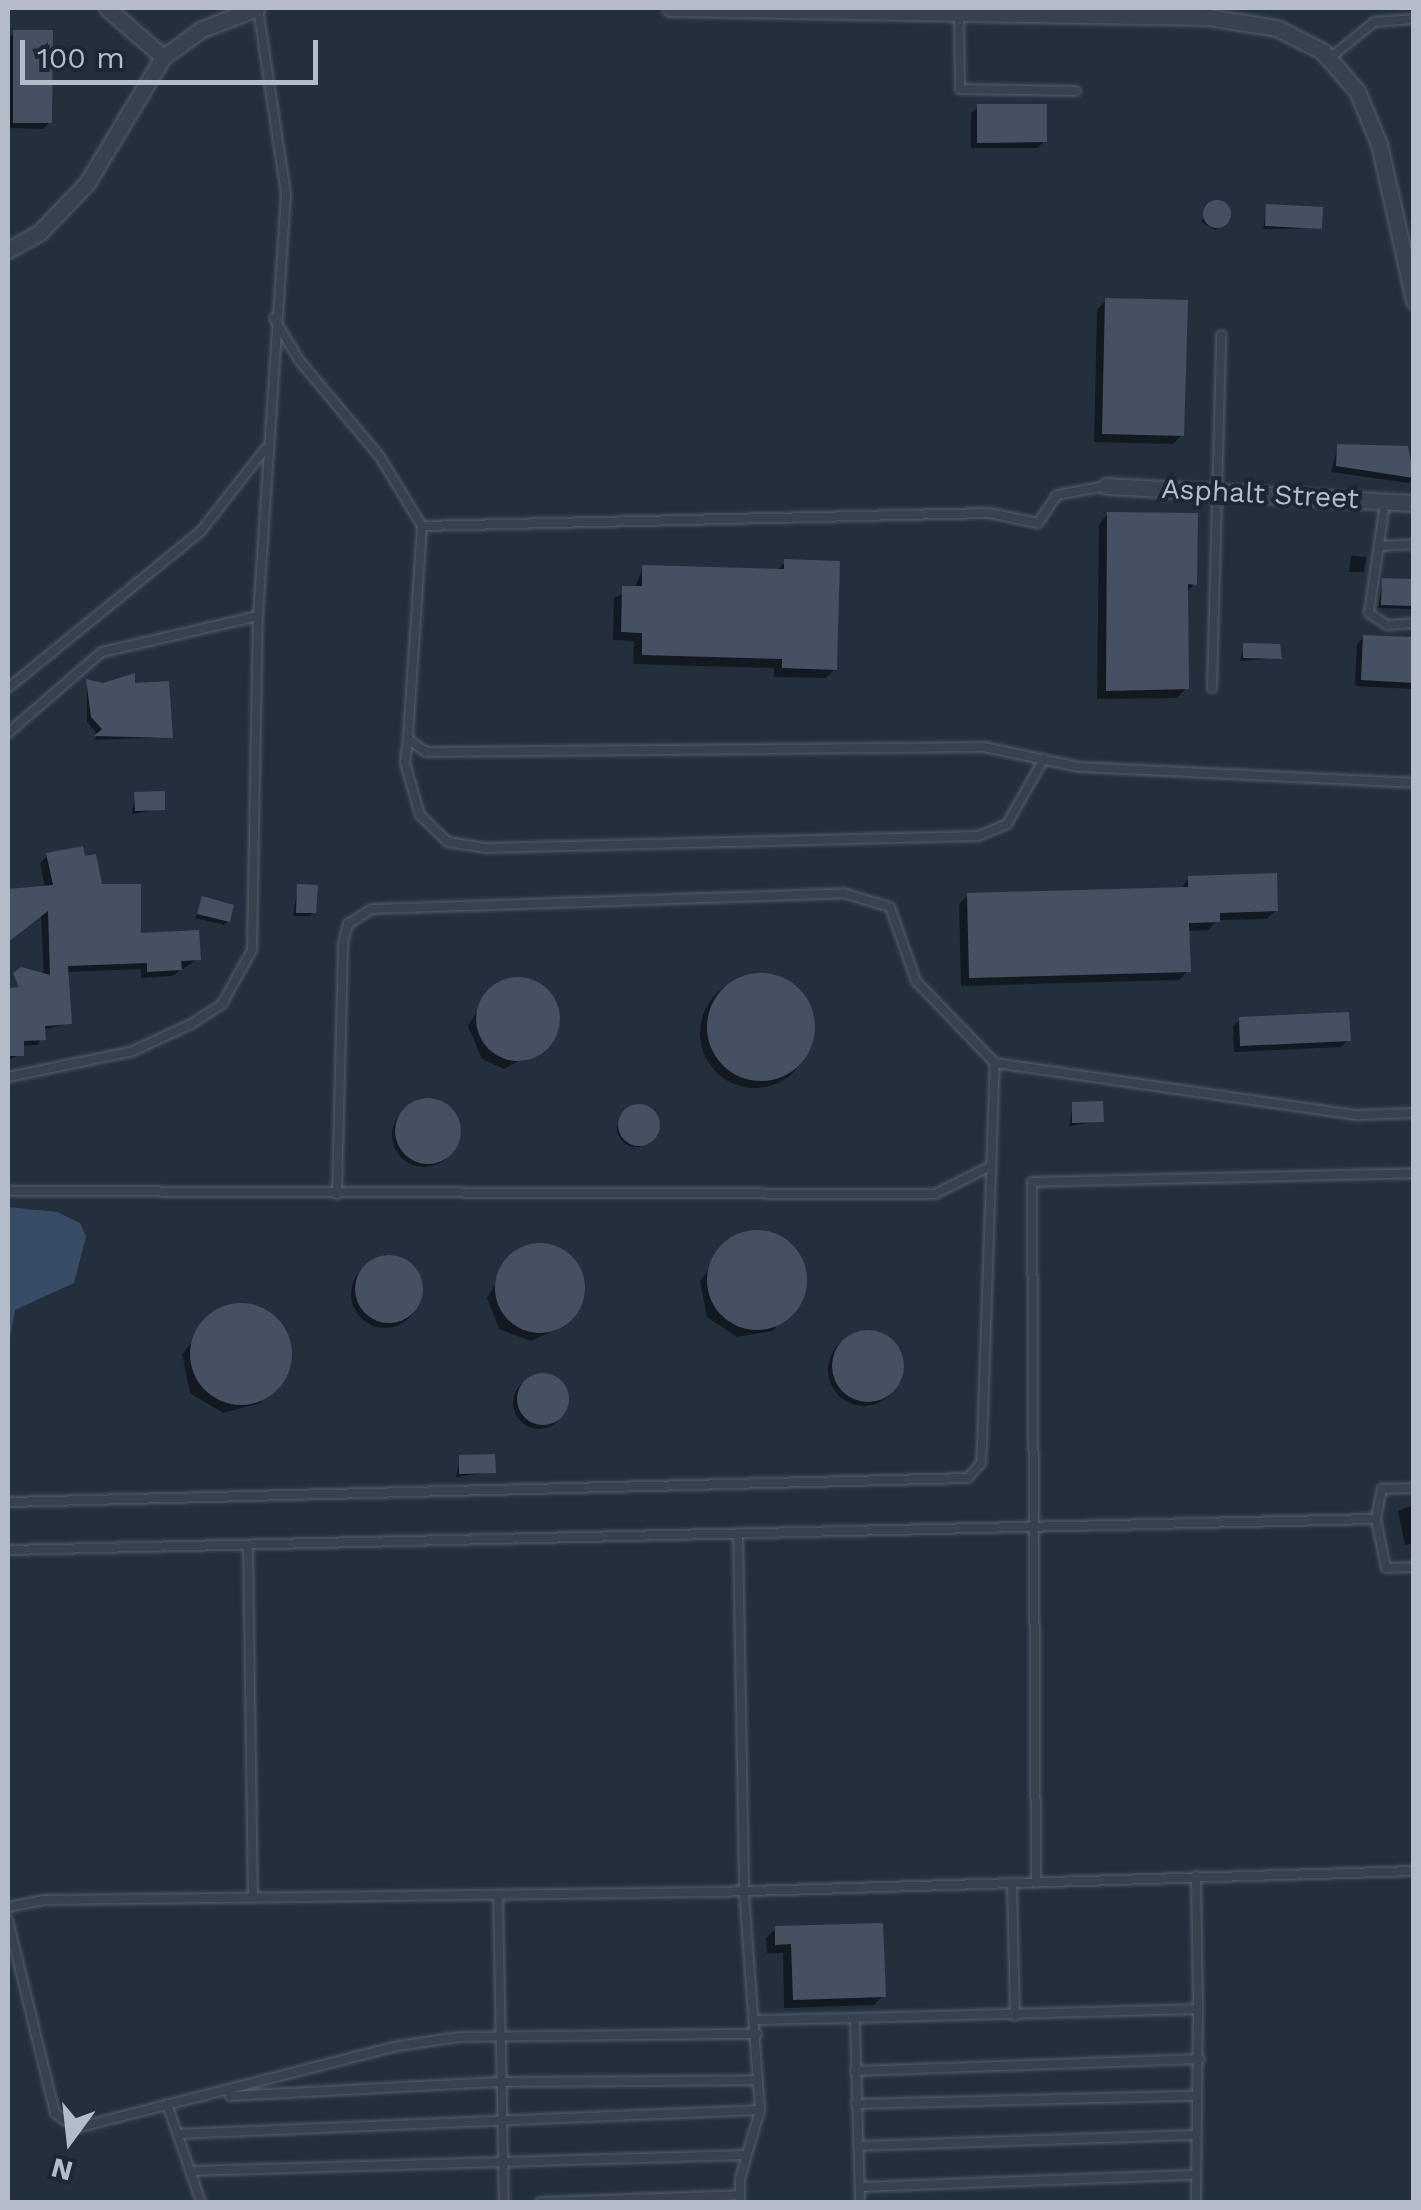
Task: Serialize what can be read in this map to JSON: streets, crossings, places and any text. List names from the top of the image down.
{
  "streets": {
    "street": ["Asphalt Street"]
  },
  "scale_bar": "100 m",
  "north": "bottom"
}
